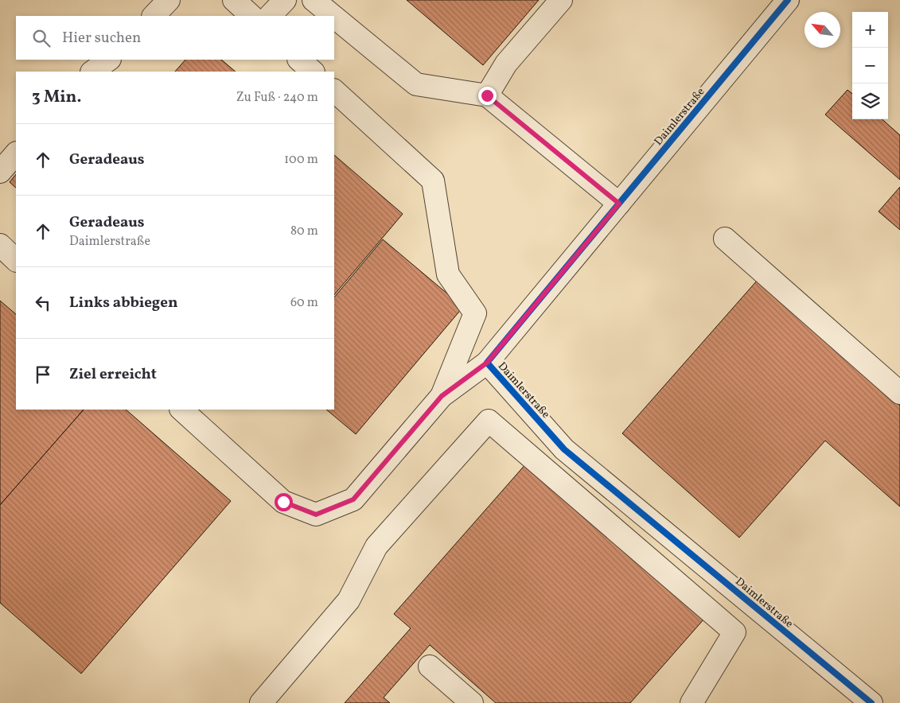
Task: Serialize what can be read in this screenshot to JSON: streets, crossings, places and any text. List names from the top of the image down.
{
  "streets": {
    "street": ["Daimlerstraße"]
  },
  "north": "top left",
  "page": {
    "map_buttons": ["+", "−"],
    "search": "Hier suchen",
    "heading": ["3 Min.", "Zu Fuß · 240 m"],
    "list": [
      ["Geradeaus", "100 m"],
      ["Geradeaus", "Daimlerstraße", "80 m"],
      ["Links abbiegen", "60 m"],
      "Ziel erreicht"
    ]
  }
}
